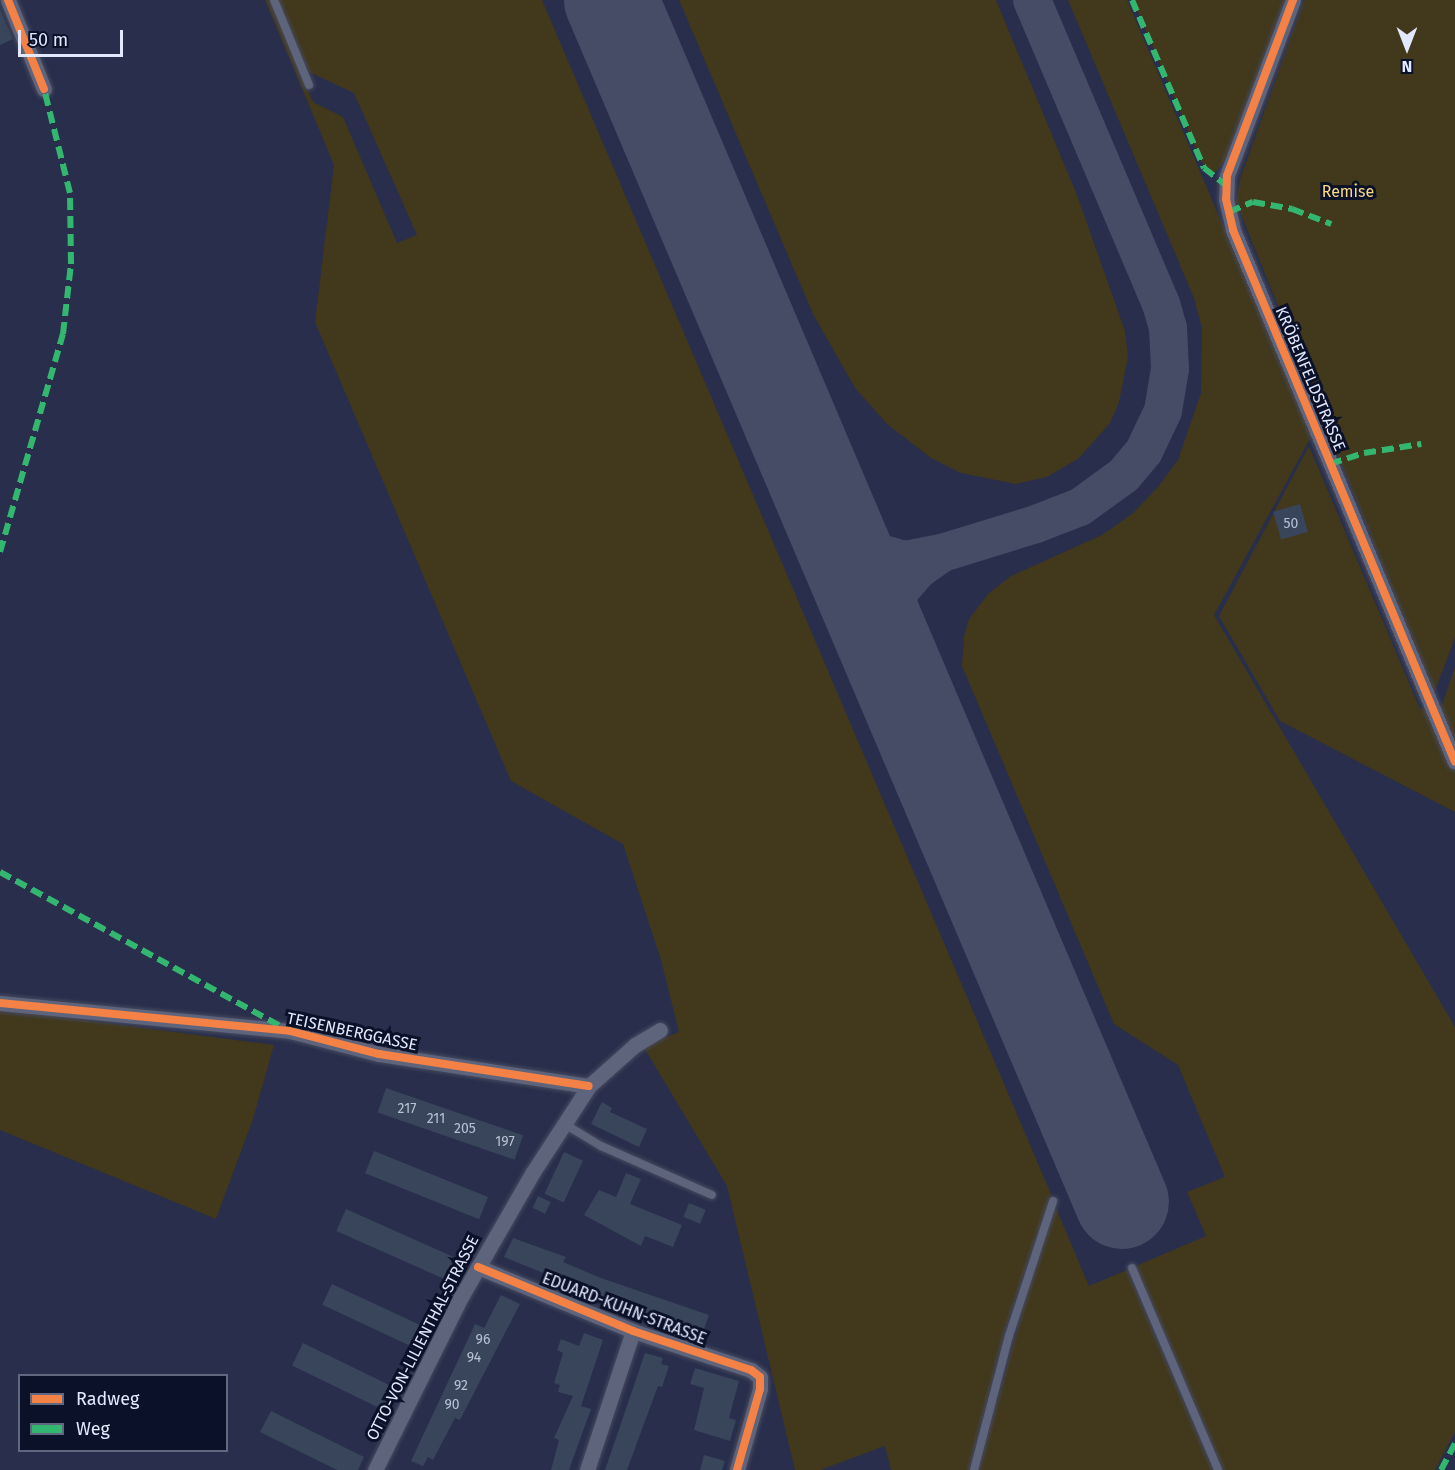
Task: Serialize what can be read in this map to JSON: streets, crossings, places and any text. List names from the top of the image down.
{
  "streets": {
    "street": [
      "KRÖBENFELDSTRASSE",
      "TEISENBERGGASSE",
      "EDUARD-KUHN-STRASSE",
      "OTTO-VON-LILIENTHAL-STRASSE"
    ]
  },
  "crossings": [
    ["TEISENBERGGASSE", "OTTO-VON-LILIENTHAL-STRASSE"],
    ["EDUARD-KUHN-STRASSE", "OTTO-VON-LILIENTHAL-STRASSE"]
  ],
  "parks": ["Remise"],
  "house_numbers": [
    "50",
    "217",
    "211",
    "205",
    "197",
    "96",
    "94",
    "92",
    "90"
  ],
  "legend": ["Radweg", "Weg"],
  "scale_bar": "50 m",
  "north": "bottom"
}
